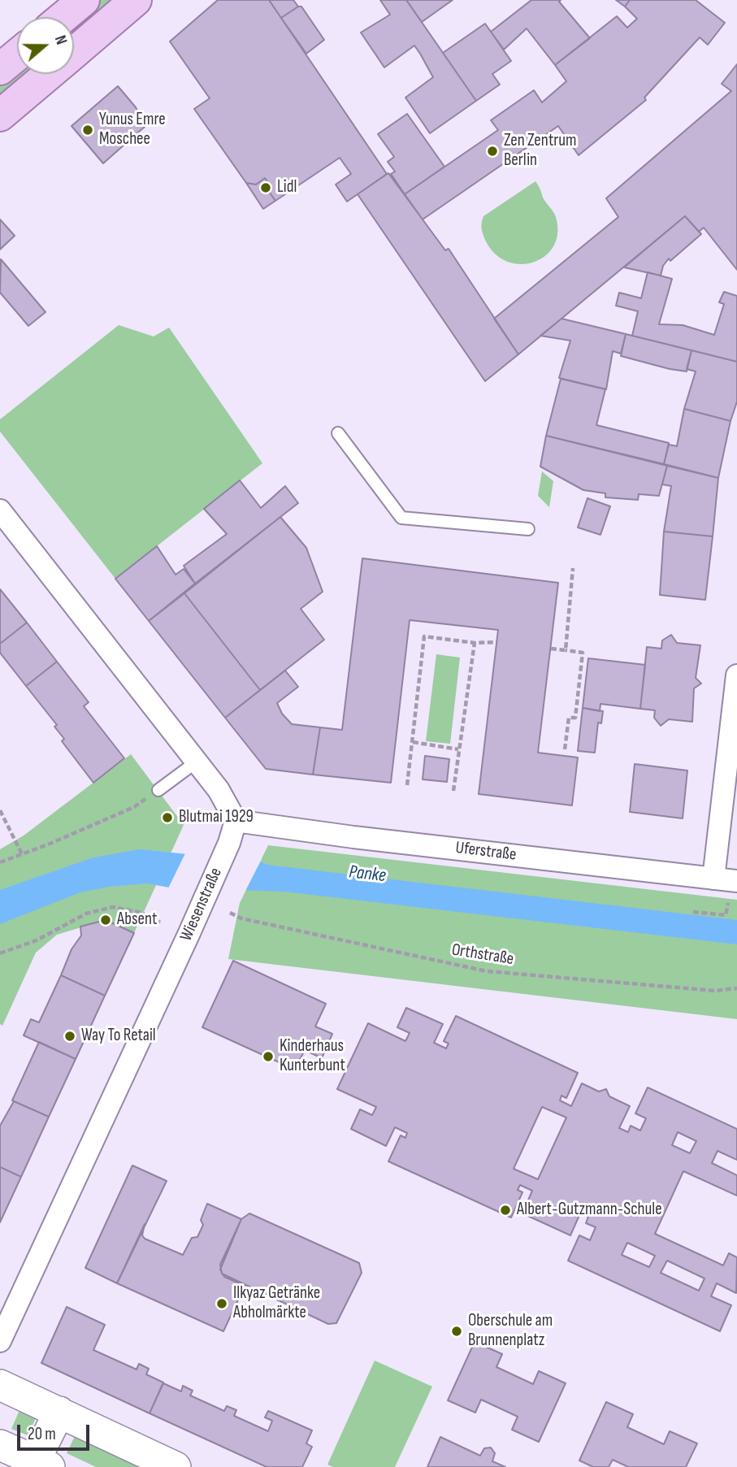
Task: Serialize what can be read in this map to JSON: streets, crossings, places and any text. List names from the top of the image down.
{
  "streets": {
    "street": ["Uferstraße", "Wiesenstraße"],
    "path": ["Orthstraße"]
  },
  "crossings": [
    ["Uferstraße", "Wiesenstraße"]
  ],
  "water": ["Panke"],
  "places": [
    "Yunus Emre Moschee",
    "Zen Zentrum Berlin",
    "Lidl",
    "Blutmai 1929",
    "Absent",
    "Way To Retail",
    "Kinderhaus Kunterbunt",
    "Albert-Gutzmann-Schule",
    "Ilkyaz Getränke Abholmärkte",
    "Oberschule am Brunnenplatz"
  ],
  "scale_bar": "20 m",
  "north": "right"
}
